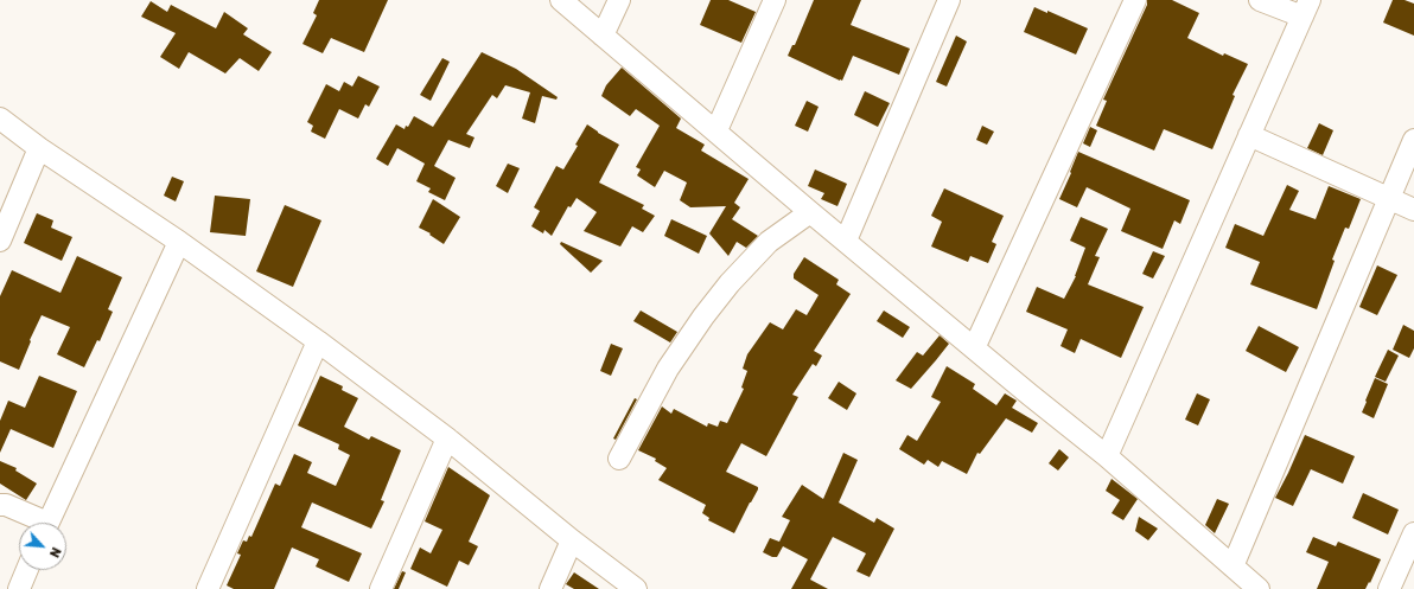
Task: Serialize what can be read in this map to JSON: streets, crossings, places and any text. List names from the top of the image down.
{
  "north": "bottom right"
}
